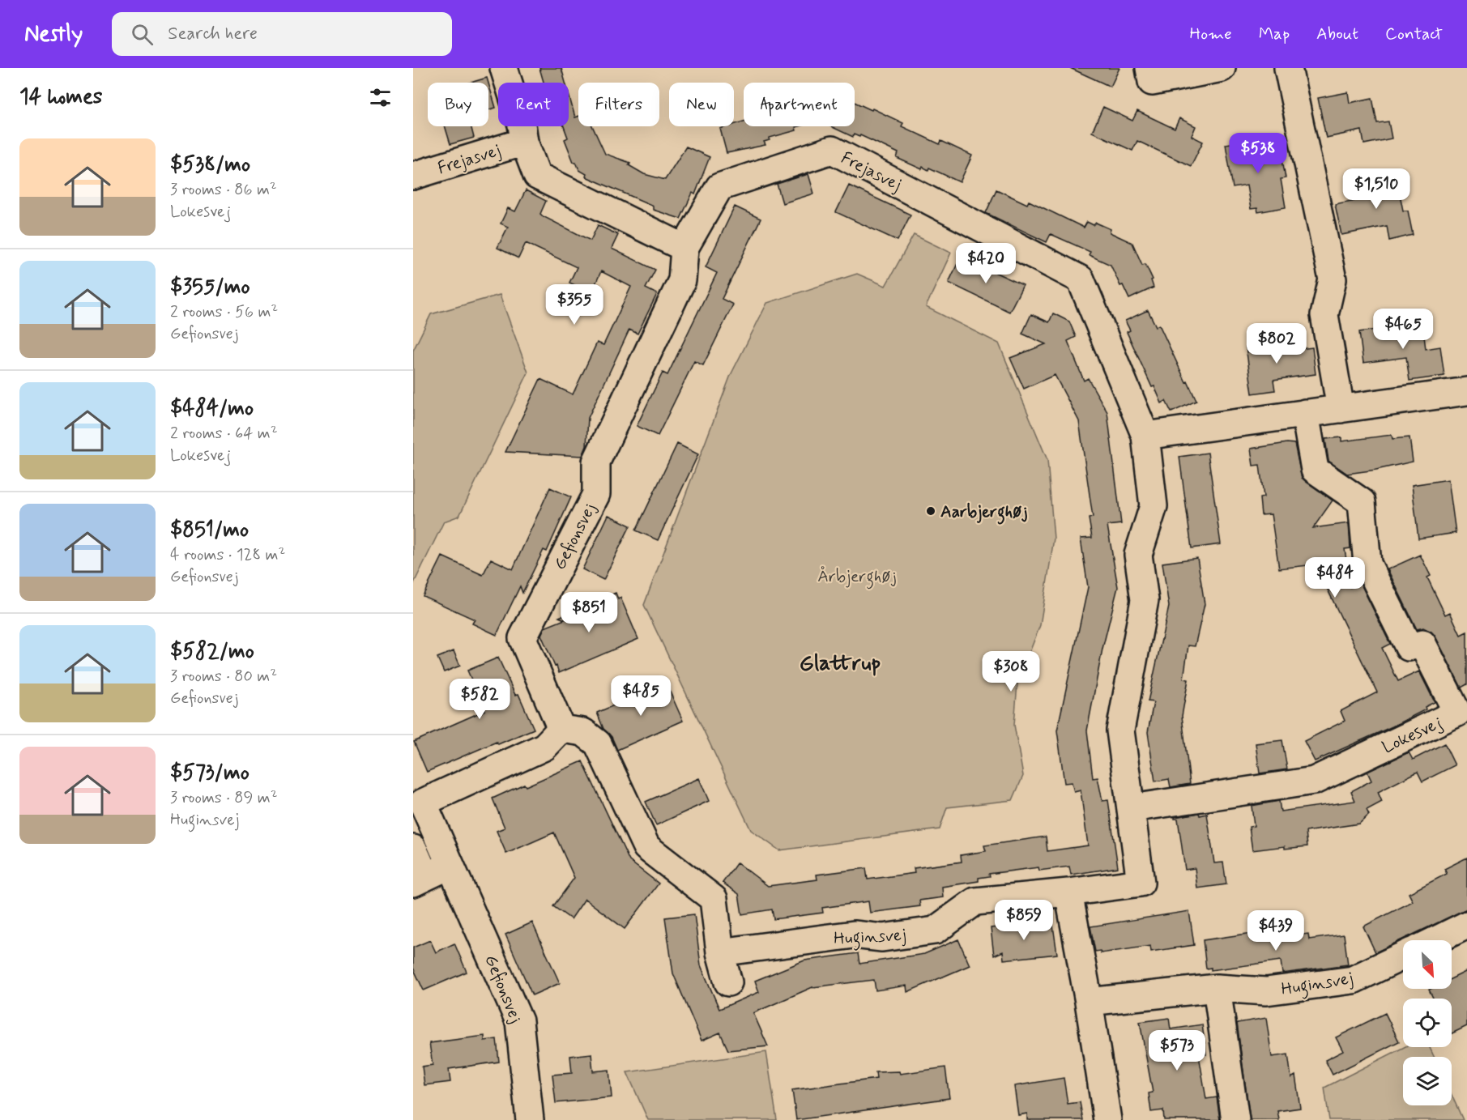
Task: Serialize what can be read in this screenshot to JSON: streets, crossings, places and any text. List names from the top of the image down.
{
  "streets": {
    "street": [
      "Frejasvej",
      "Gefionsvej",
      "Lokesvej",
      "Huginsvej"
    ]
  },
  "crossings": [
    ["Frejasvej", "Gefionsvej"],
    ["Lokesvej", "Huginsvej"]
  ],
  "districts": ["Glattrup"],
  "parks": ["Årbjerghøj"],
  "places": ["Aarbjerghøj"],
  "north": "bottom right",
  "page": {
    "header": "Nestly",
    "search": "Search here",
    "nav": [
      "Home",
      "Map",
      "About",
      "Contact"
    ],
    "heading": "14 homes",
    "chip": [
      "Buy",
      "Rent",
      "Filters",
      "New",
      "Apartment"
    ],
    "list": [
      {
        "name": "$538/mo",
        "note": "3 rooms · 86 m² · Lokesvej"
      },
      {
        "name": "$355/mo",
        "note": "2 rooms · 56 m² · Gefionsvej"
      },
      {
        "name": "$484/mo",
        "note": "2 rooms · 64 m² · Lokesvej"
      },
      {
        "name": "$851/mo",
        "note": "4 rooms · 128 m² · Gefionsvej"
      },
      {
        "name": "$582/mo",
        "note": "3 rooms · 80 m² · Gefionsvej"
      },
      {
        "name": "$573/mo",
        "note": "3 rooms · 89 m² · Huginsvej"
      }
    ],
    "price": [
      "$538",
      "$1,510",
      "$420",
      "$355",
      "$465",
      "$802",
      "$484",
      "$851",
      "$308",
      "$485",
      "$582",
      "$859",
      "$439",
      "$573"
    ]
  }
}
